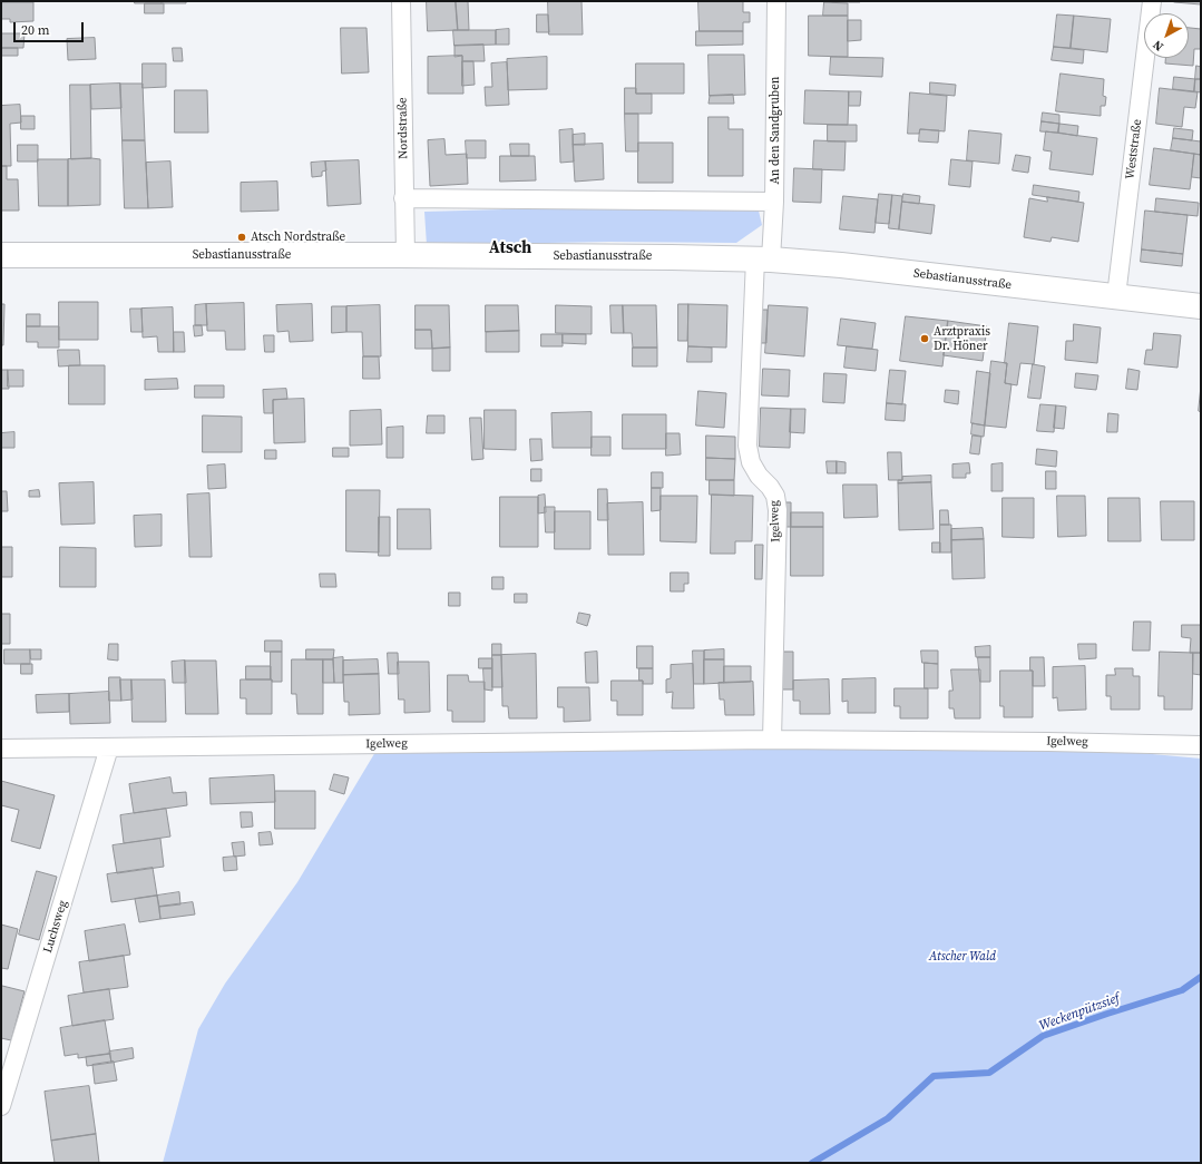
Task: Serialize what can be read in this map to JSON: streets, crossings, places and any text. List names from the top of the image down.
{
  "streets": {
    "main road": ["Sebastianusstraße"],
    "street": [
      "Nordstraße",
      "An den Sandgruben",
      "Weststraße",
      "Igelweg",
      "Luchsweg"
    ]
  },
  "crossings": [
    ["Nordstraße", "Sebastianusstraße"],
    ["An den Sandgruben", "Sebastianusstraße"],
    ["An den Sandgruben", "Igelweg"],
    ["Weststraße", "Sebastianusstraße"],
    ["Sebastianusstraße", "Igelweg"],
    ["Igelweg", "Luchsweg"]
  ],
  "districts": ["Atsch"],
  "water": ["Weckenpützsief"],
  "parks": ["Atscher Wald"],
  "places": ["Atsch Nordstraße", "Arztpraxis Dr. Höner"],
  "scale_bar": "20 m",
  "north": "bottom left"
}
